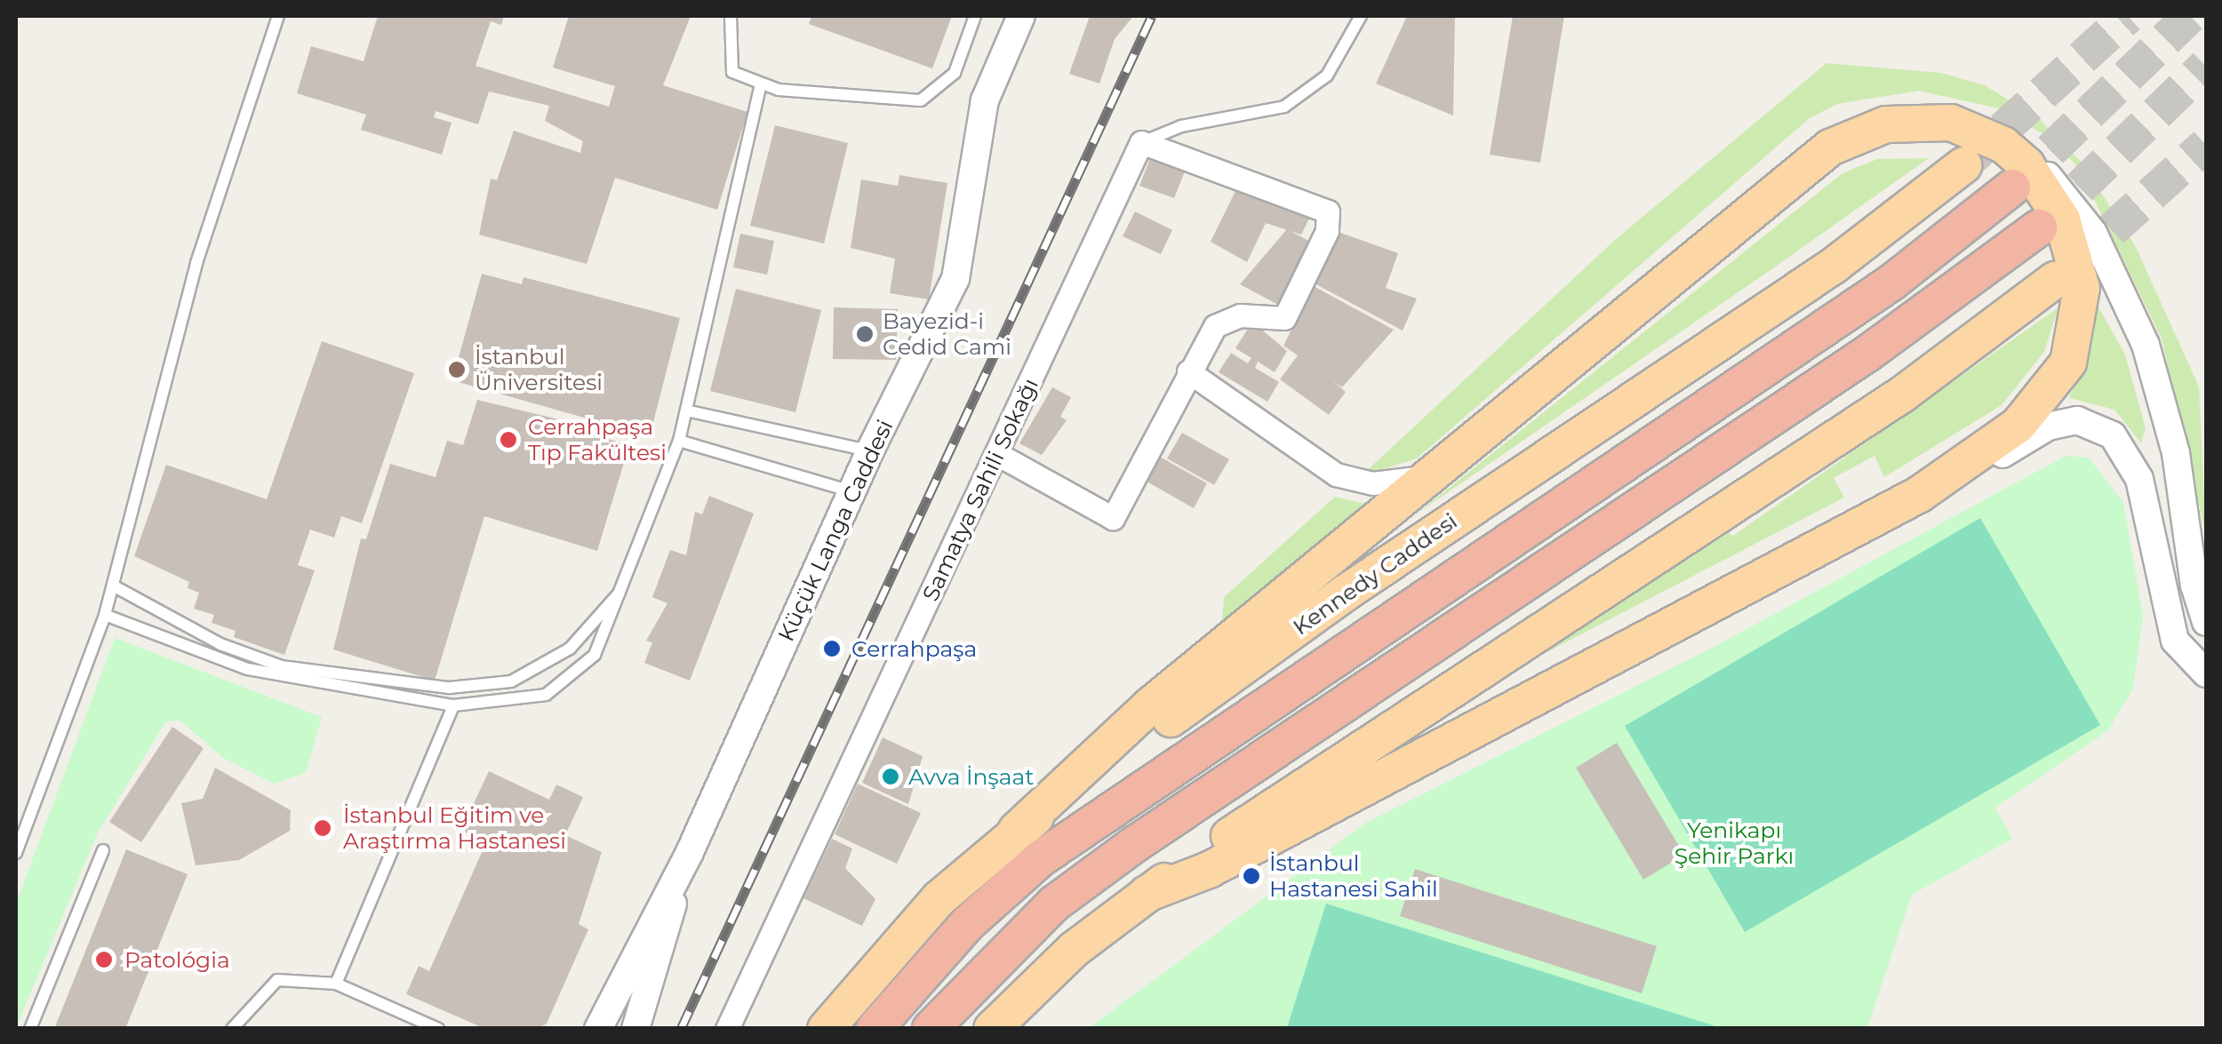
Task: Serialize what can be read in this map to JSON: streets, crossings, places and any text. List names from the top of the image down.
{
  "streets": {
    "main road": ["Kennedy Caddesi"],
    "street": ["Samatya Sahili Sokağı", "Küçük Langa Caddesi"]
  },
  "parks": ["Yenikapı Şehir Parkı"],
  "places": [
    "Bayezid-i Cedid Cami",
    "İstanbul Üniversitesi",
    "Cerrahpaşa Tıp Fakültesi",
    "Cerrahpaşa",
    "Avva İnşaat",
    "İstanbul Eğitim ve Araştırma Hastanesi",
    "İstanbul Hastanesi Sahil",
    "Patológia"
  ]
}
